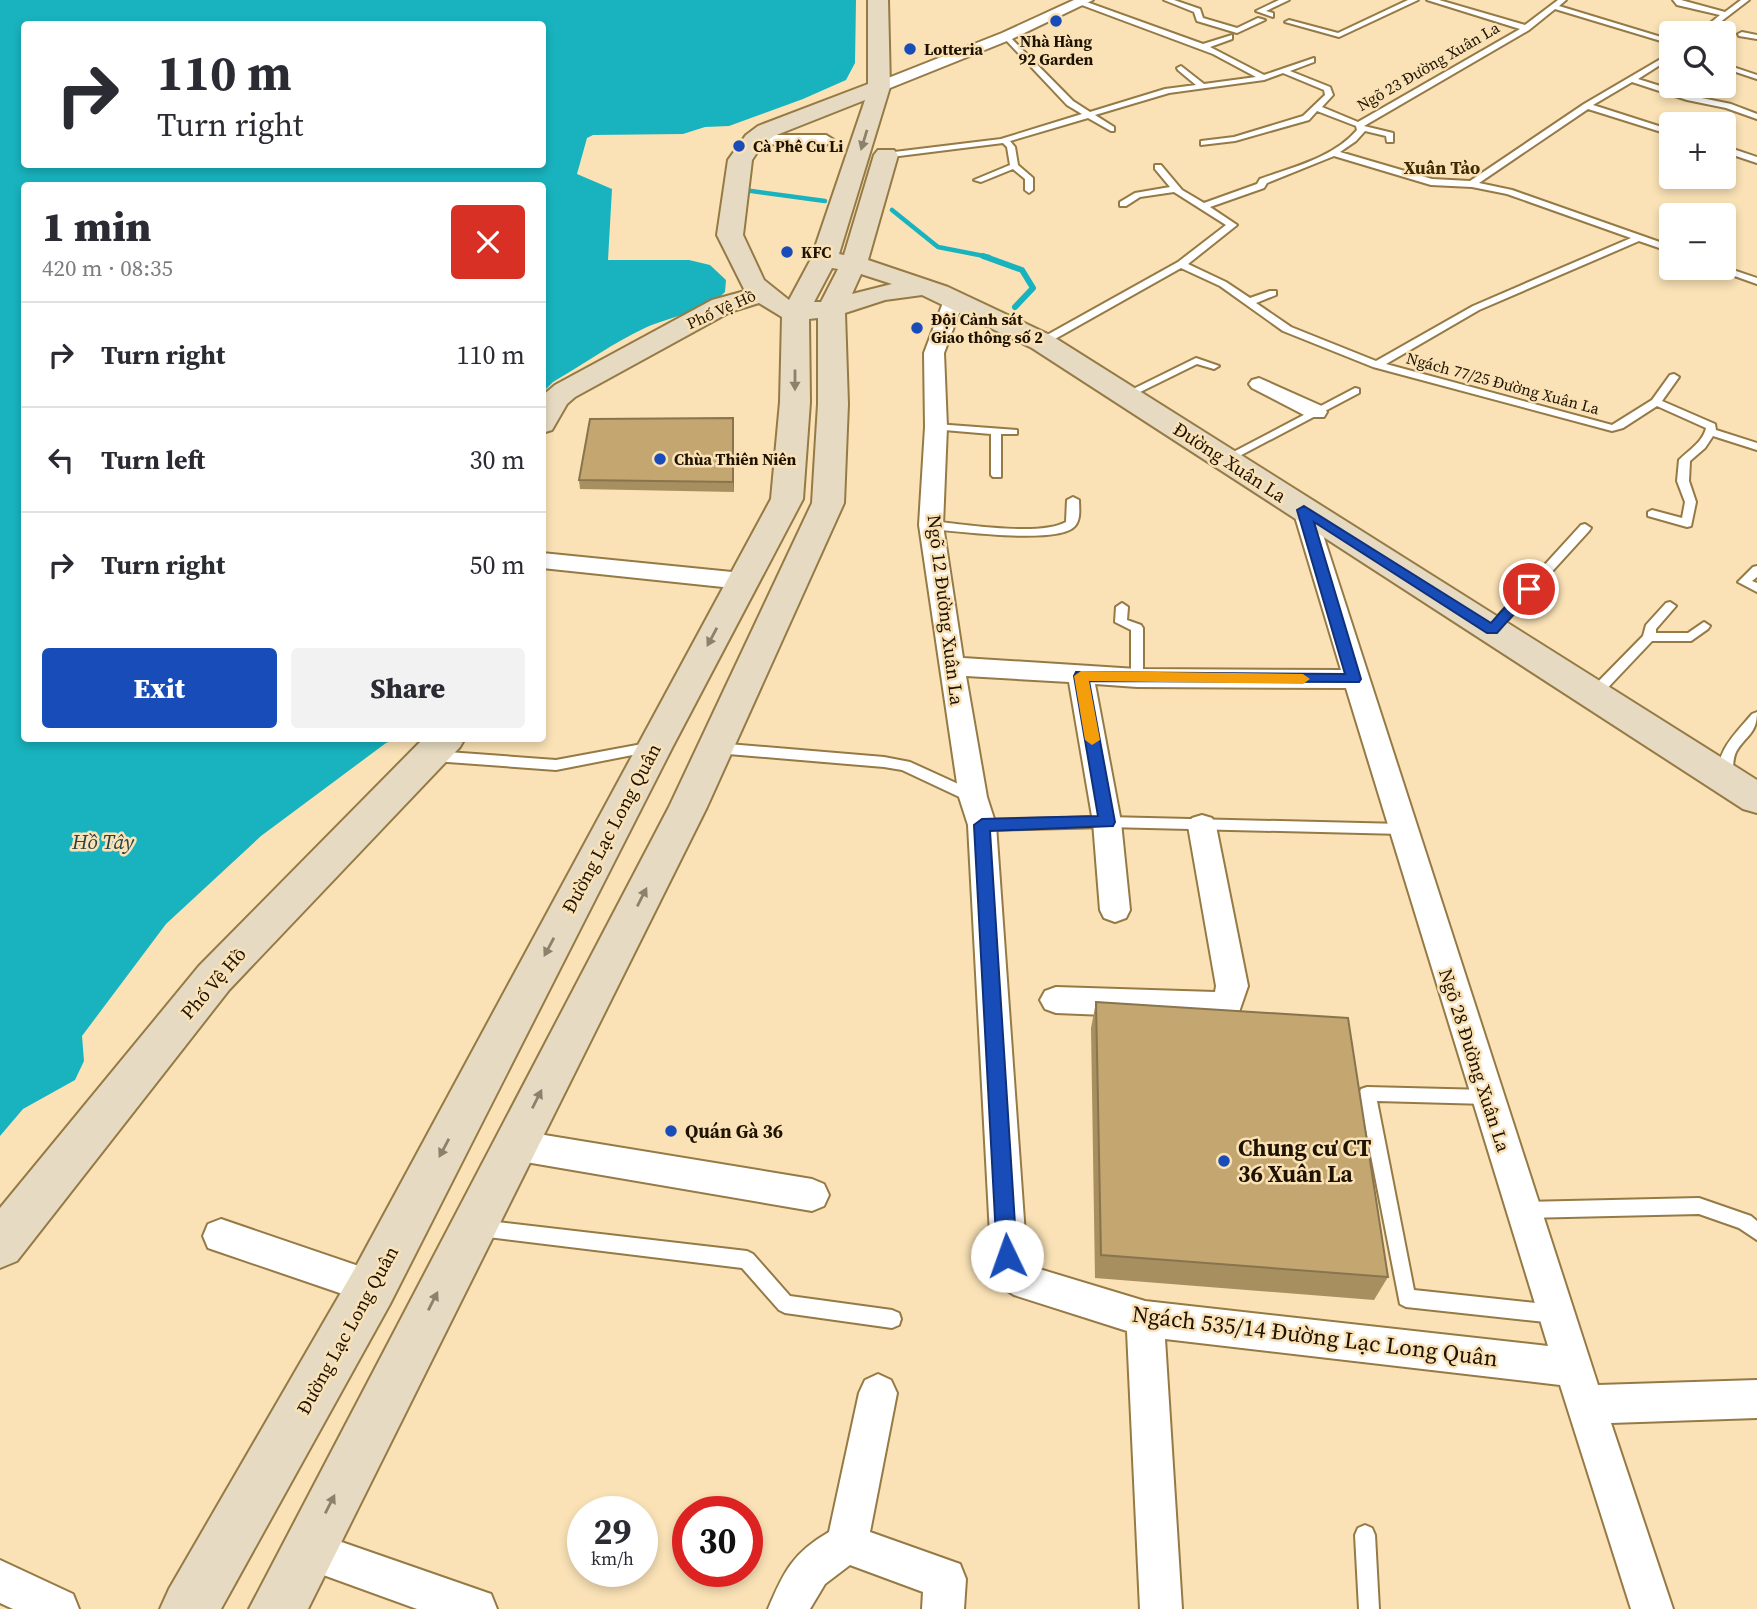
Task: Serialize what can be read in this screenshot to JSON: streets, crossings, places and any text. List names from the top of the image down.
{
  "streets": {
    "main road": ["Phố Vệ Hồ", "Đường Xuân La", "Đường Lạc Long Quân"],
    "street": ["Ngõ 12 Đường Xuân La", "Ngõ 28 Đường Xuân La", "Ngách 535/14 Đường Lạc Long Quân"],
    "lane": ["Ngõ 23 Đường Xuân La", "Ngách 77/25 Đường Xuân La"]
  },
  "crossings": [
    ["Phố Vệ Hồ", "Đường Lạc Long Quân"],
    ["Đường Xuân La", "Ngõ 12 Đường Xuân La"],
    ["Đường Xuân La", "Đường Lạc Long Quân"],
    ["Đường Xuân La", "Ngõ 28 Đường Xuân La"],
    ["Ngõ 12 Đường Xuân La", "Ngách 535/14 Đường Lạc Long Quân"],
    ["Ngõ 28 Đường Xuân La", "Ngách 535/14 Đường Lạc Long Quân"]
  ],
  "districts": ["Xuân Tảo"],
  "water": ["Hồ Tây"],
  "places": [
    "Nhà Hàng 92 Garden",
    "Lotteria",
    "Cà Phê Cu Li",
    "KFC",
    "Đội Cảnh sát Giao thông số 2",
    "Chùa Thiên Niên",
    "Quán Gà 36",
    "Chung cư CT 36 Xuân La"
  ],
  "page": {
    "map_buttons": ["+", "−"],
    "turn": ["110 m", "Turn right"],
    "heading": ["1 min", "420 m · 08:35"],
    "list": [
      {
        "name": "Turn right",
        "value": "110 m"
      },
      {
        "name": "Turn left",
        "value": "30 m"
      },
      {
        "name": "Turn right",
        "value": "50 m"
      }
    ],
    "buttons": ["Exit", "Share"],
    "speed": "29 km/h",
    "limit": "30"
  }
}
